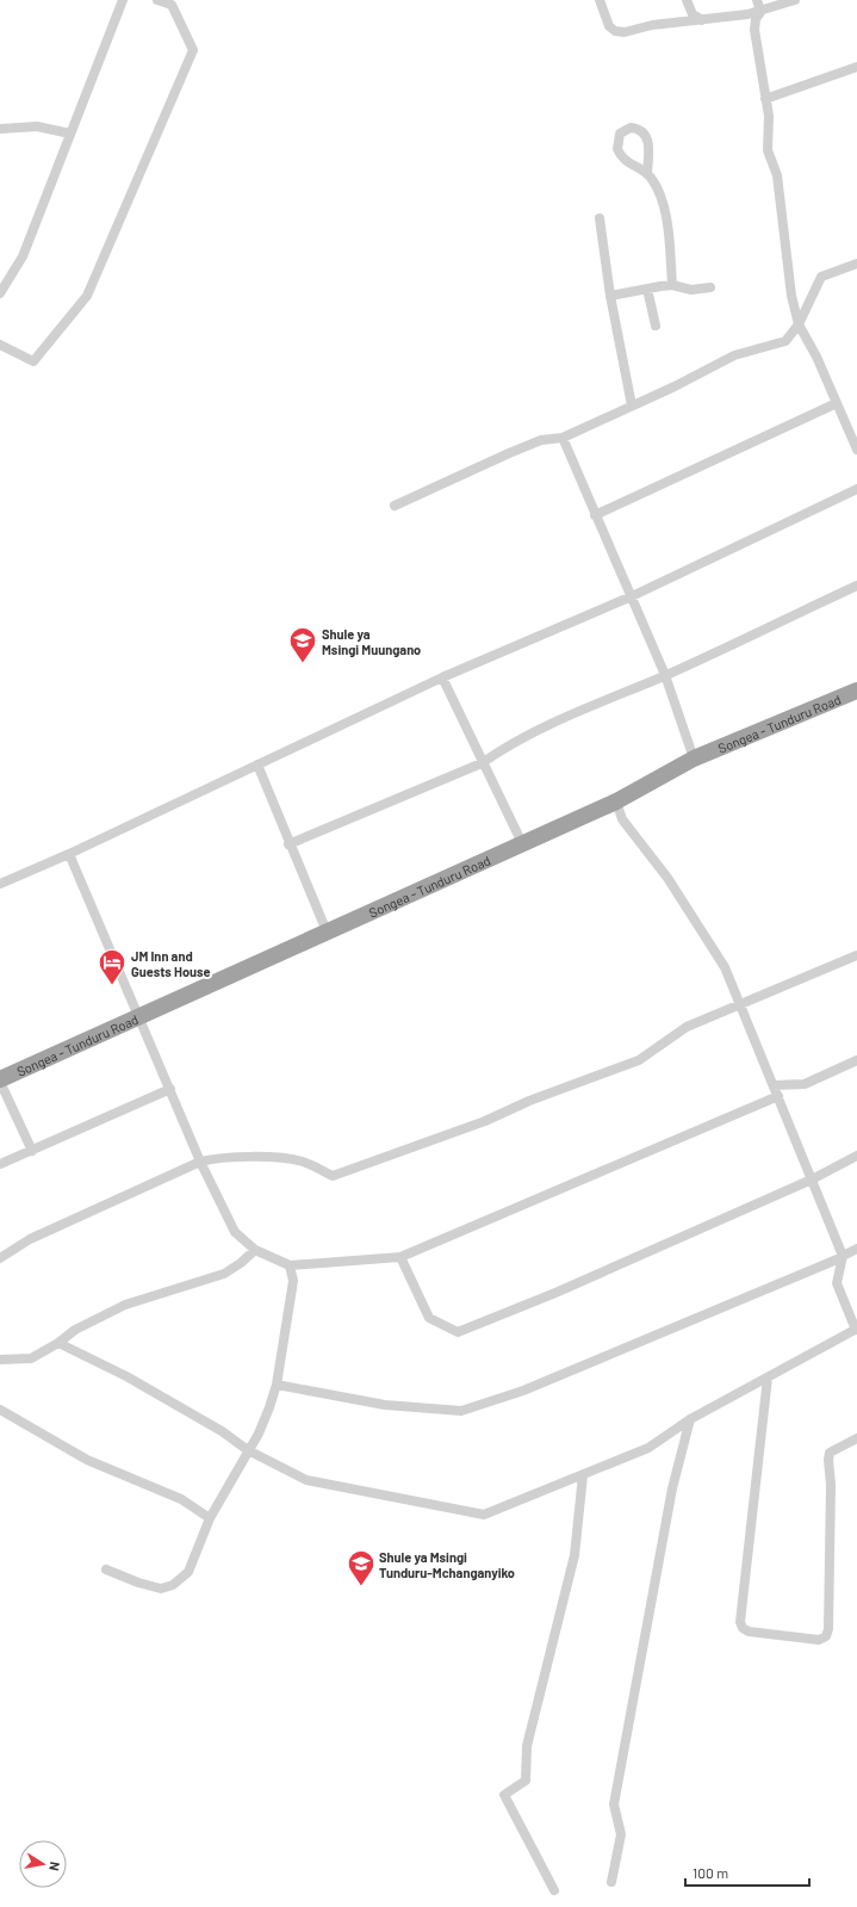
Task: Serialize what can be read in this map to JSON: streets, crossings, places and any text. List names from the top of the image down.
{
  "streets": {
    "highway": ["Songea - Tunduru Road"]
  },
  "places": {
    "school or university": ["Shule ya Msingi Muungano", "Shule ya Msingi Tunduru-Mchanganyiko"],
    "hotel": ["JM Inn and Guests House"]
  },
  "scale_bar": "100 m",
  "north": "right"
}
